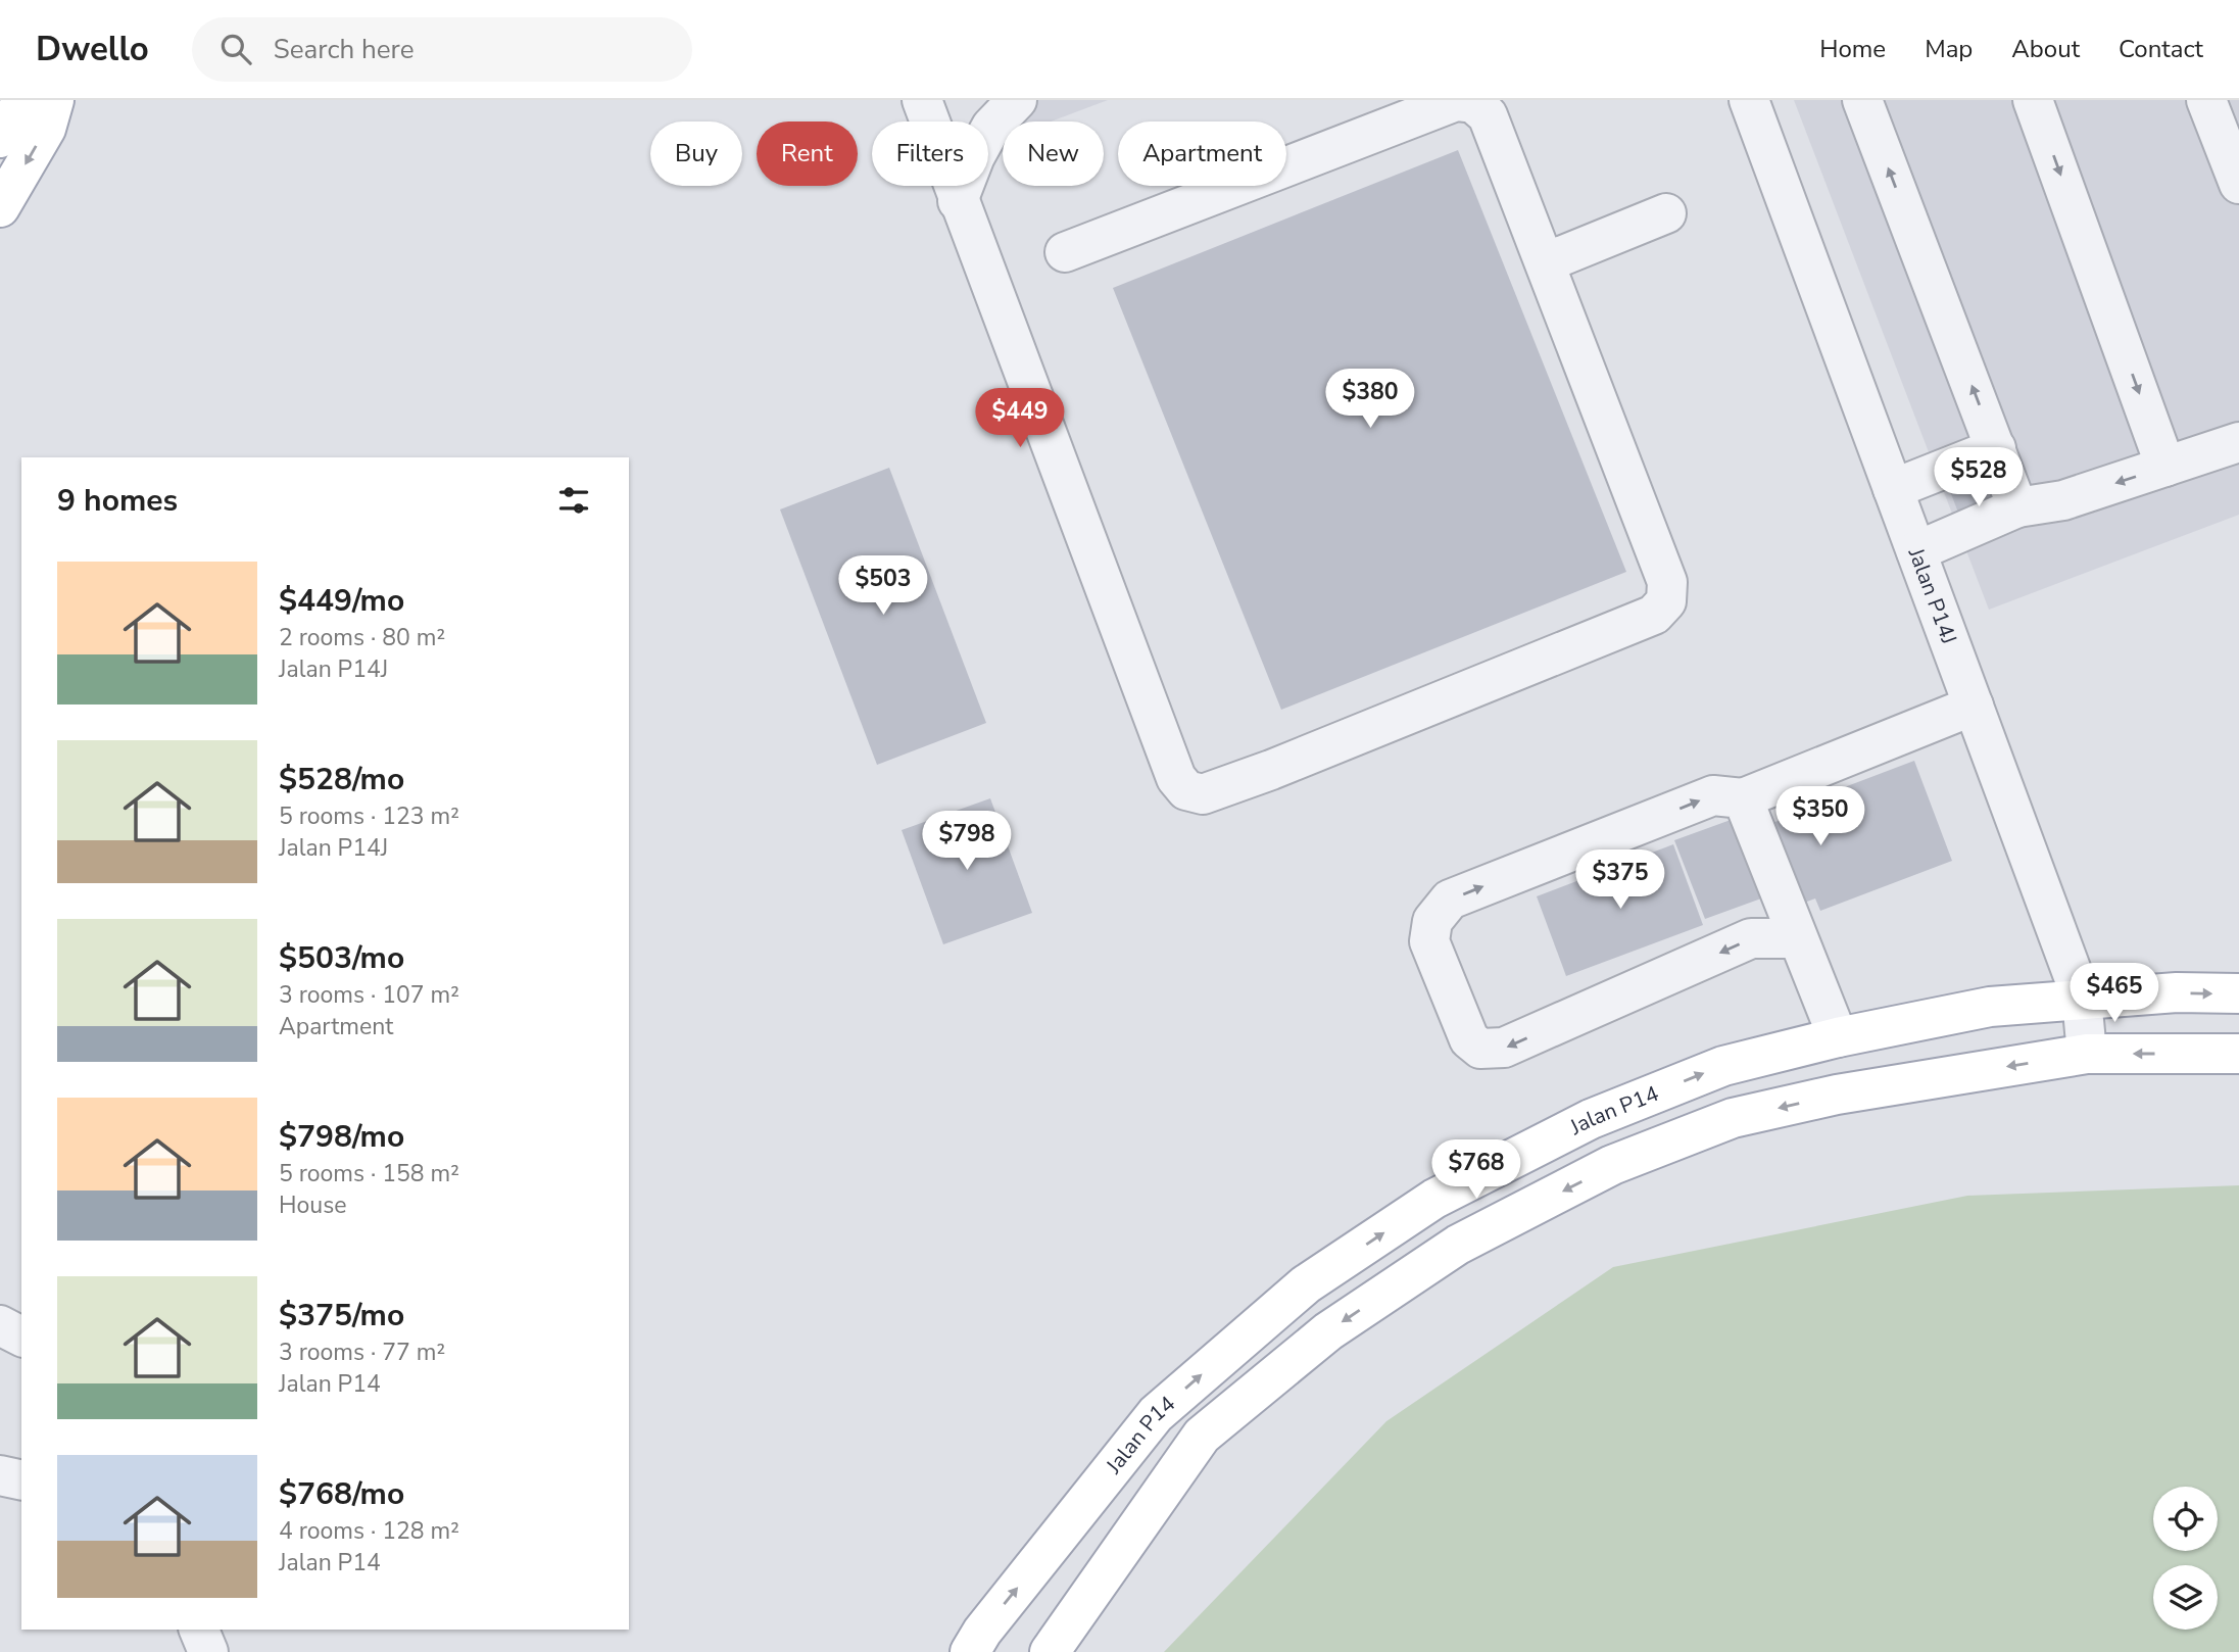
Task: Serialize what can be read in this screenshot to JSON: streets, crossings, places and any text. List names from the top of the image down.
{
  "streets": {
    "main road": ["Jalan P14"],
    "street": ["Jalan P14J"]
  },
  "crossings": [
    ["Jalan P14J", "Jalan P14"]
  ],
  "page": {
    "header": "Dwello",
    "search": "Search here",
    "nav": [
      "Home",
      "Map",
      "About",
      "Contact"
    ],
    "chip": [
      "Buy",
      "Rent",
      "Filters",
      "New",
      "Apartment"
    ],
    "price": [
      "$380",
      "$449",
      "$528",
      "$503",
      "$350",
      "$798",
      "$375",
      "$465",
      "$768"
    ],
    "heading": "9 homes",
    "list": [
      {
        "name": "$449/mo",
        "note": "2 rooms · 80 m² · Jalan P14J"
      },
      {
        "name": "$528/mo",
        "note": "5 rooms · 123 m² · Jalan P14J"
      },
      {
        "name": "$503/mo",
        "note": "3 rooms · 107 m² · Apartment"
      },
      {
        "name": "$798/mo",
        "note": "5 rooms · 158 m² · House"
      },
      {
        "name": "$375/mo",
        "note": "3 rooms · 77 m² · Jalan P14"
      },
      {
        "name": "$768/mo",
        "note": "4 rooms · 128 m² · Jalan P14"
      }
    ]
  }
}
